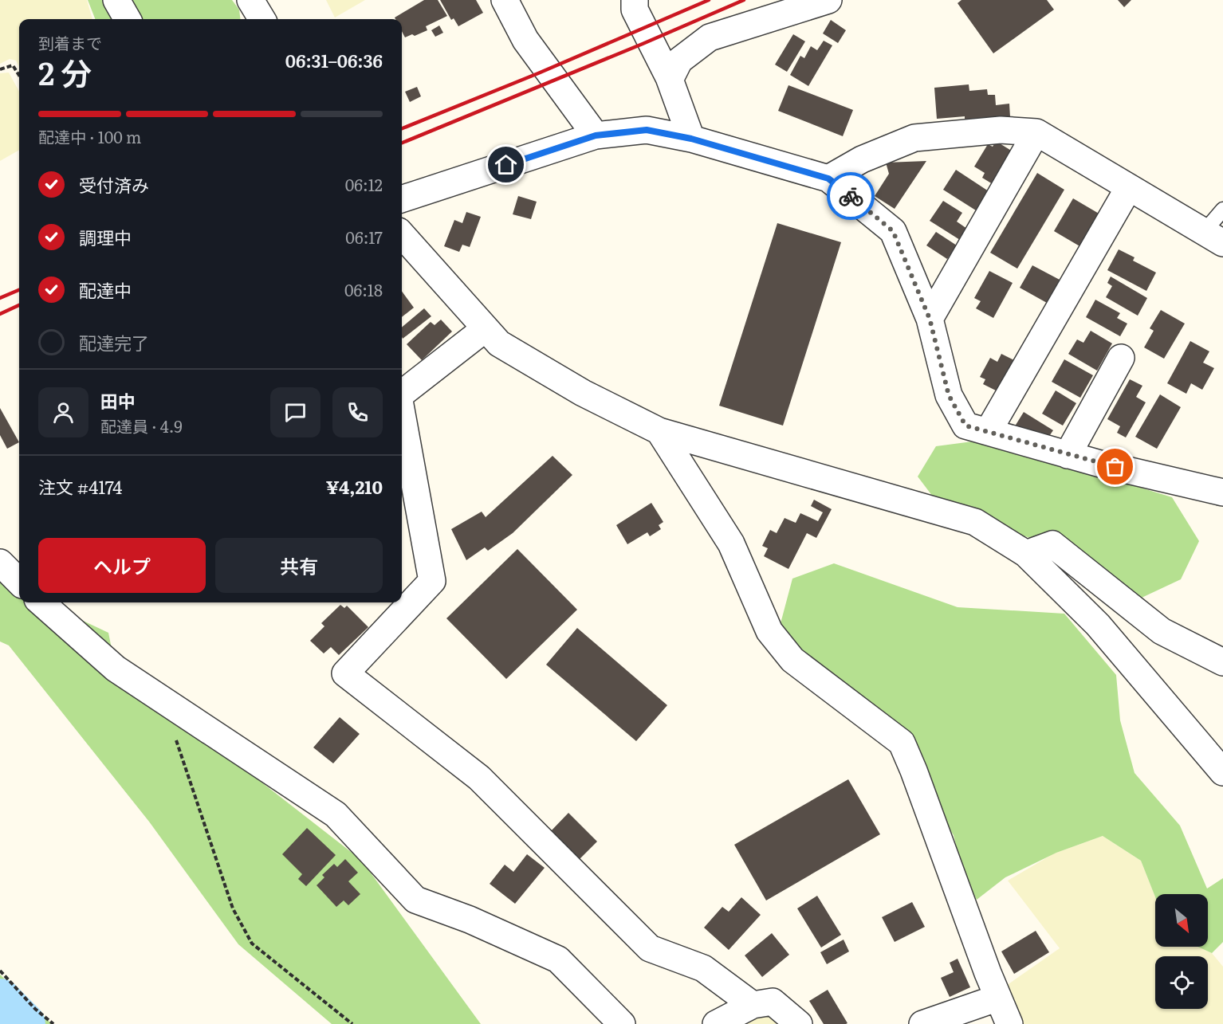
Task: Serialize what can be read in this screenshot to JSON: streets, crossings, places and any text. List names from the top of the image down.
{
  "north": "bottom right",
  "page": {
    "heading": ["2 分", "到着まで", "06:31–06:36"],
    "panel": [
      "田中",
      "配達員 · 4.9",
      "注文 #4174",
      "¥4,210"
    ],
    "bar": "配達中 · 100 m",
    "list": [
      ["受付済み", "06:12"],
      ["調理中", "06:17"],
      ["配達中", "06:18"],
      "配達完了"
    ],
    "buttons": ["ヘルプ", "共有"]
  }
}
